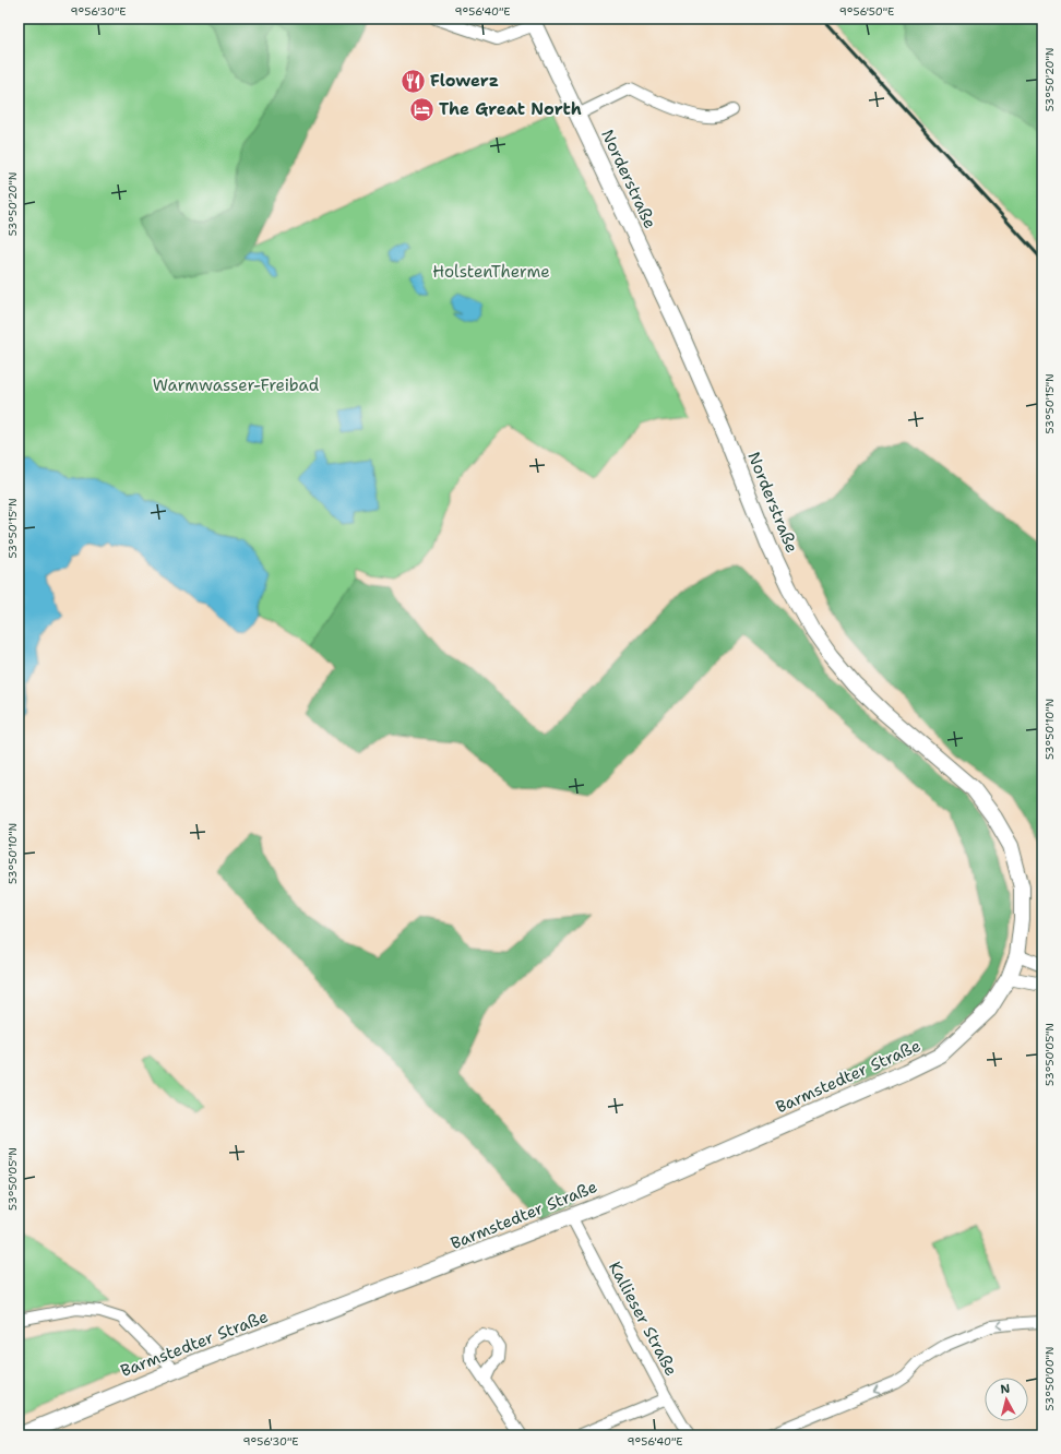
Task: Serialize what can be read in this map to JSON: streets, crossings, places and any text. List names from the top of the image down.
{
  "streets": {
    "main road": ["Norderstraße", "Barmstedter Straße"],
    "street": ["Kallieser Straße"]
  },
  "crossings": [
    ["Norderstraße", "Barmstedter Straße"],
    ["Barmstedter Straße", "Kallieser Straße"]
  ],
  "parks": ["HolstenTherme", "Warmwasser-Freibad"],
  "places": {
    "restaurant": ["Flowerz"],
    "hotel": ["The Great North"]
  },
  "north": "top",
  "coordinates": [
    "9°56'30\"E",
    "9°56'40\"E",
    "9°56'50\"E",
    "53°50'20\"N",
    "53°50'15\"N",
    "53°50'10\"N",
    "53°50'05\"N",
    "53°50'00\"N"
  ]
}
